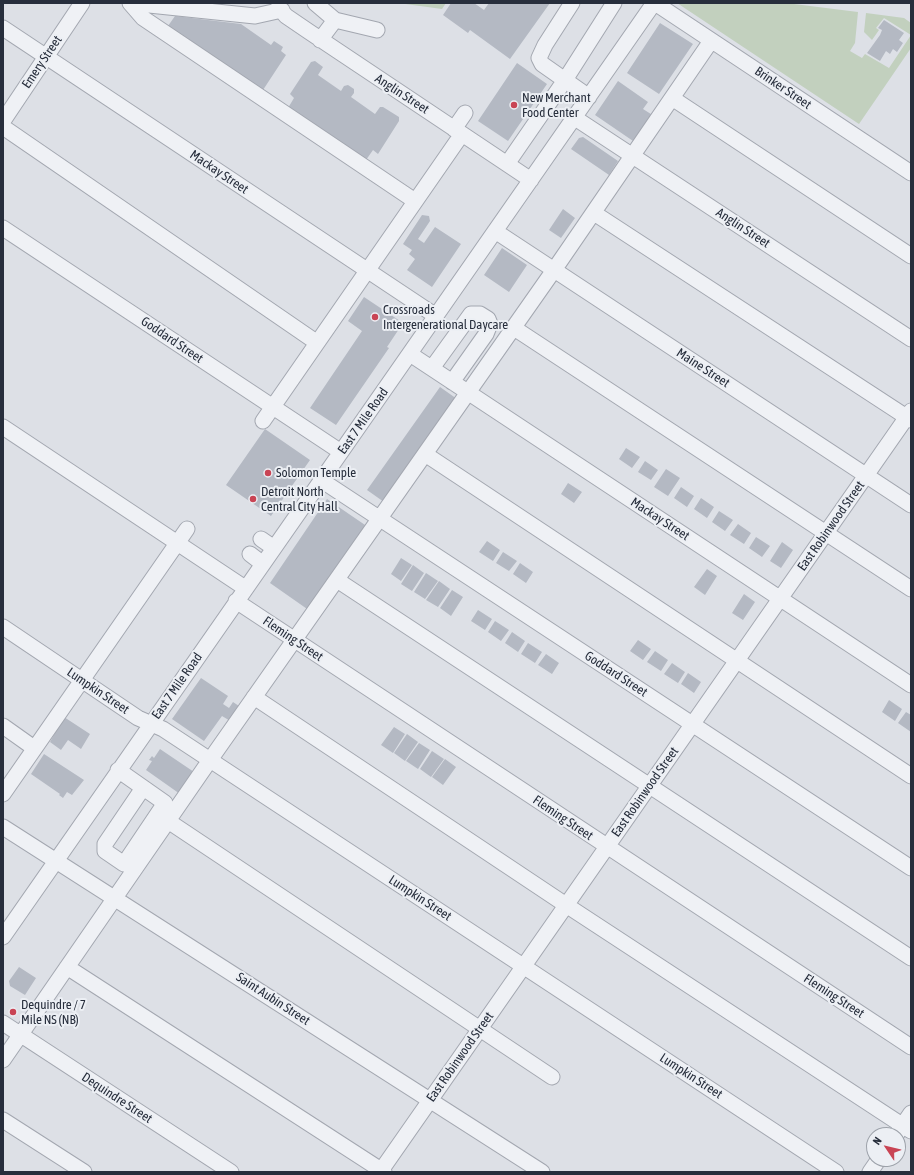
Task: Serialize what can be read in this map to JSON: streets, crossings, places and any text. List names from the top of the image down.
{
  "streets": {
    "street": [
      "Emery Street",
      "Brinker Street",
      "Anglin Street",
      "Mackay Street",
      "Goddard Street",
      "Maine Street",
      "East 7 Mile Road",
      "East Robinwood Street",
      "Fleming Street",
      "Lumpkin Street",
      "Saint Aubin Street",
      "Dequindre Street"
    ]
  },
  "crossings": [
    ["Emery Street", "Mackay Street"],
    ["Brinker Street", "East 7 Mile Road"],
    ["Anglin Street", "East 7 Mile Road"],
    ["Mackay Street", "East 7 Mile Road"],
    ["Mackay Street", "East Robinwood Street"],
    ["Goddard Street", "East 7 Mile Road"],
    ["Goddard Street", "East Robinwood Street"],
    ["Maine Street", "East 7 Mile Road"],
    ["Maine Street", "East Robinwood Street"],
    ["East 7 Mile Road", "Fleming Street"],
    ["East 7 Mile Road", "Lumpkin Street"],
    ["East 7 Mile Road", "Saint Aubin Street"],
    ["East Robinwood Street", "Fleming Street"],
    ["East Robinwood Street", "Lumpkin Street"],
    ["East Robinwood Street", "Saint Aubin Street"]
  ],
  "places": [
    "New Merchant Food Center",
    "Crossroads Intergenerational Daycare",
    "Solomon Temple",
    "Detroit North Central City Hall",
    "Dequindre / 7 Mile NS (NB)"
  ],
  "north": "top left"
}
